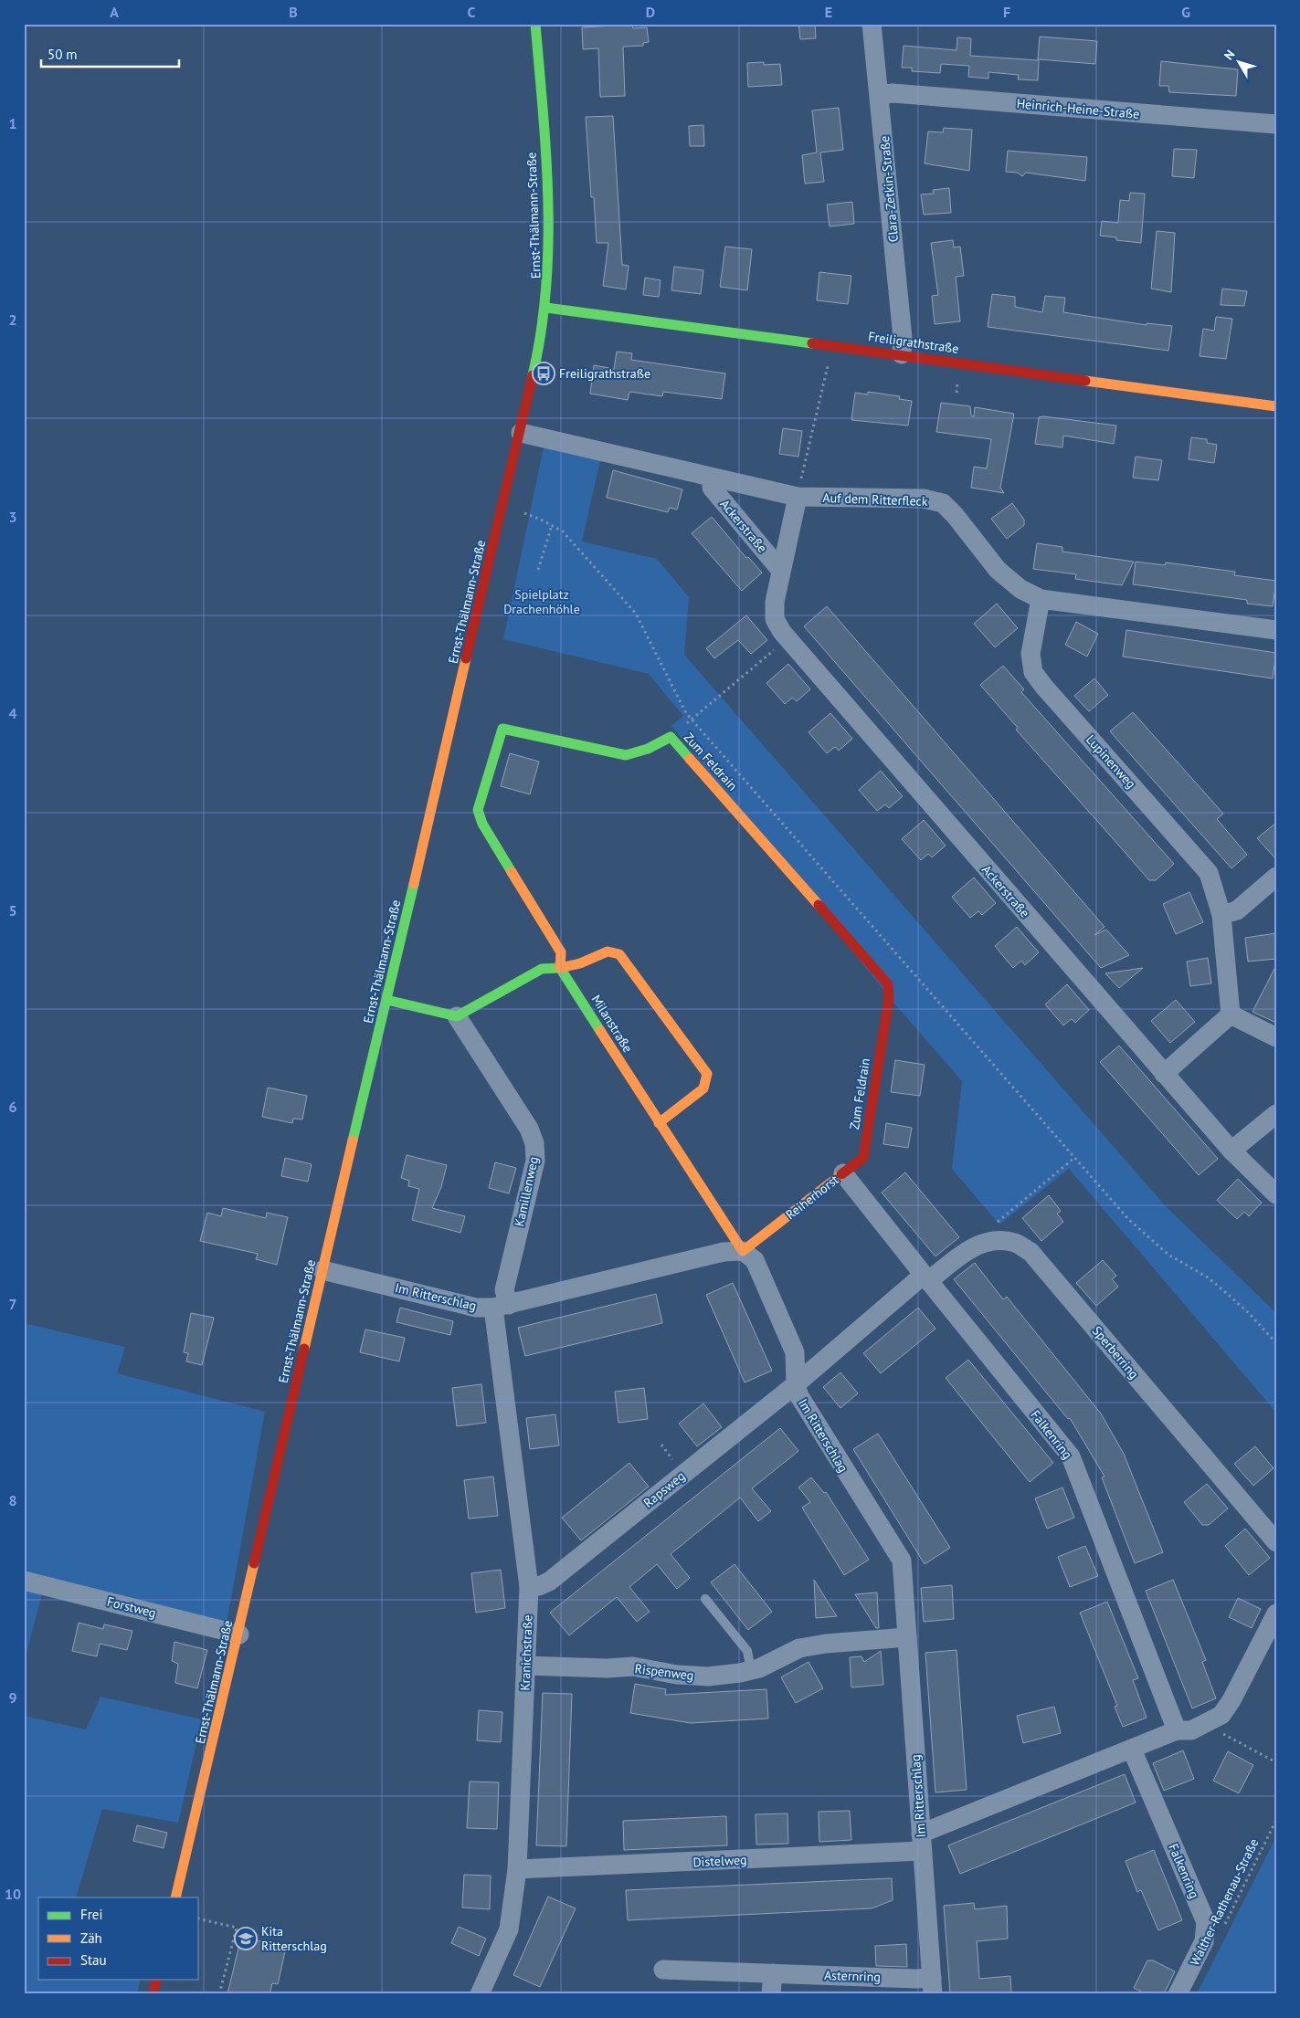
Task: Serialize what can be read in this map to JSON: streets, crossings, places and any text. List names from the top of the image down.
{
  "streets": {
    "street": [
      "Heinrich-Heine-Straße",
      "Clara-Zetkin-Straße",
      "Ernst-Thälmann-Straße",
      "Freiligrathstraße",
      "Auf dem Ritterfleck",
      "Ackerstraße",
      "Zum Feldrain",
      "Lupinenweg",
      "Milanstraße",
      "Kamillenweg",
      "Reiherhorst",
      "Im Ritterschlag",
      "Sperberring",
      "Falkenring",
      "Rapsweg",
      "Forstweg",
      "Kranichstraße",
      "Rispenweg",
      "Distelweg",
      "Asternring"
    ],
    "path": ["Walther-Rathenau-Straße"]
  },
  "crossings": [
    ["Heinrich-Heine-Straße", "Clara-Zetkin-Straße"],
    ["Clara-Zetkin-Straße", "Freiligrathstraße"],
    ["Ernst-Thälmann-Straße", "Freiligrathstraße"],
    ["Ernst-Thälmann-Straße", "Auf dem Ritterfleck"],
    ["Ernst-Thälmann-Straße", "Im Ritterschlag"],
    ["Ernst-Thälmann-Straße", "Forstweg"],
    ["Auf dem Ritterfleck", "Ackerstraße"],
    ["Auf dem Ritterfleck", "Lupinenweg"],
    ["Zum Feldrain", "Milanstraße"],
    ["Zum Feldrain", "Reiherhorst"],
    ["Milanstraße", "Reiherhorst"],
    ["Milanstraße", "Im Ritterschlag"],
    ["Kamillenweg", "Im Ritterschlag"],
    ["Kamillenweg", "Kranichstraße"],
    ["Reiherhorst", "Im Ritterschlag"],
    ["Reiherhorst", "Sperberring"],
    ["Reiherhorst", "Falkenring"],
    ["Im Ritterschlag", "Rapsweg"],
    ["Im Ritterschlag", "Kranichstraße"],
    ["Im Ritterschlag", "Rispenweg"],
    ["Im Ritterschlag", "Distelweg"],
    ["Im Ritterschlag", "Asternring"],
    ["Sperberring", "Falkenring"],
    ["Rapsweg", "Kranichstraße"],
    ["Kranichstraße", "Rispenweg"],
    ["Kranichstraße", "Distelweg"]
  ],
  "parks": ["Spielplatz Drachenhöhle"],
  "places": {
    "bus stop": ["Freiligrathstraße"],
    "school or university": ["Kita Ritterschlag"]
  },
  "legend": ["Frei", "Zäh", "Stau"],
  "scale_bar": "50 m",
  "north": "top left",
  "grid": {
    "columns": [
      "A",
      "B",
      "C",
      "D",
      "E",
      "F",
      "G"
    ],
    "rows": [
      "1",
      "2",
      "3",
      "4",
      "5",
      "6",
      "7",
      "8",
      "9",
      "10"
    ]
  }
}
